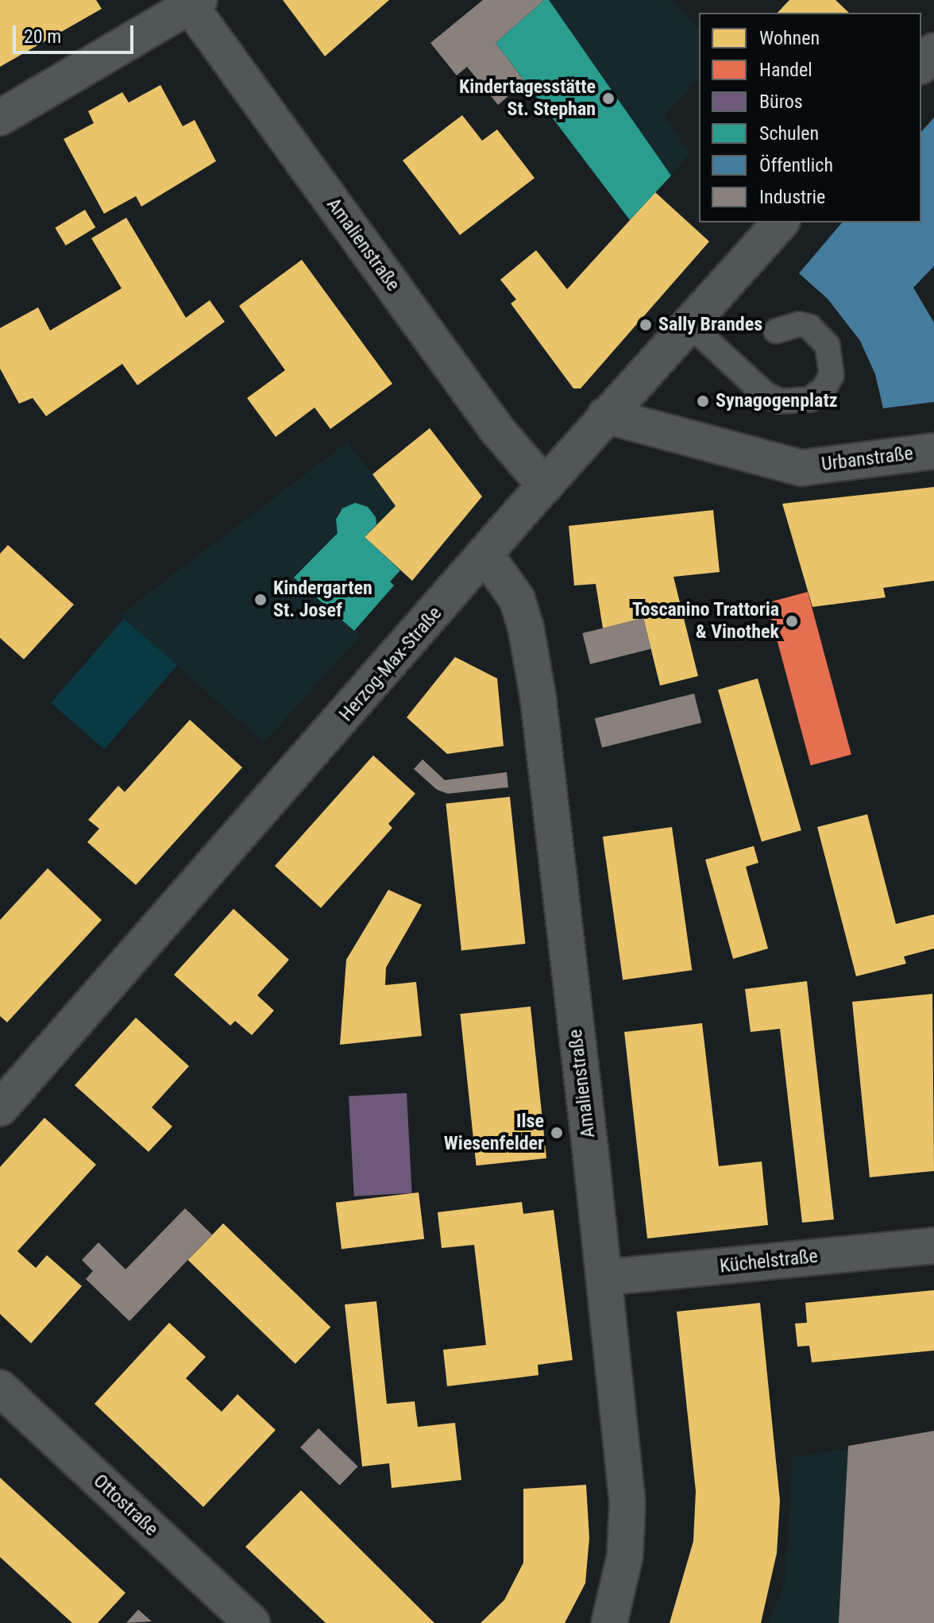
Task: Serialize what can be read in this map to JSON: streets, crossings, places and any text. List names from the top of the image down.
{
  "streets": {
    "street": [
      "Amalienstraße",
      "Urbanstraße",
      "Herzog-Max-Straße",
      "Küchelstraße",
      "Ottostraße"
    ]
  },
  "crossings": [
    ["Amalienstraße", "Herzog-Max-Straße"],
    ["Amalienstraße", "Küchelstraße"],
    ["Urbanstraße", "Herzog-Max-Straße"]
  ],
  "places": [
    "Kindertagesstätte St. Stephan",
    "Sally Brandes",
    "Synagogenplatz",
    "Kindergarten St. Josef",
    "Toscanino Trattoria & Vinothek",
    "Ilse Wiesenfelder"
  ],
  "legend": [
    "Wohnen",
    "Handel",
    "Büros",
    "Schulen",
    "Öffentlich",
    "Industrie"
  ],
  "scale_bar": "20 m"
}
